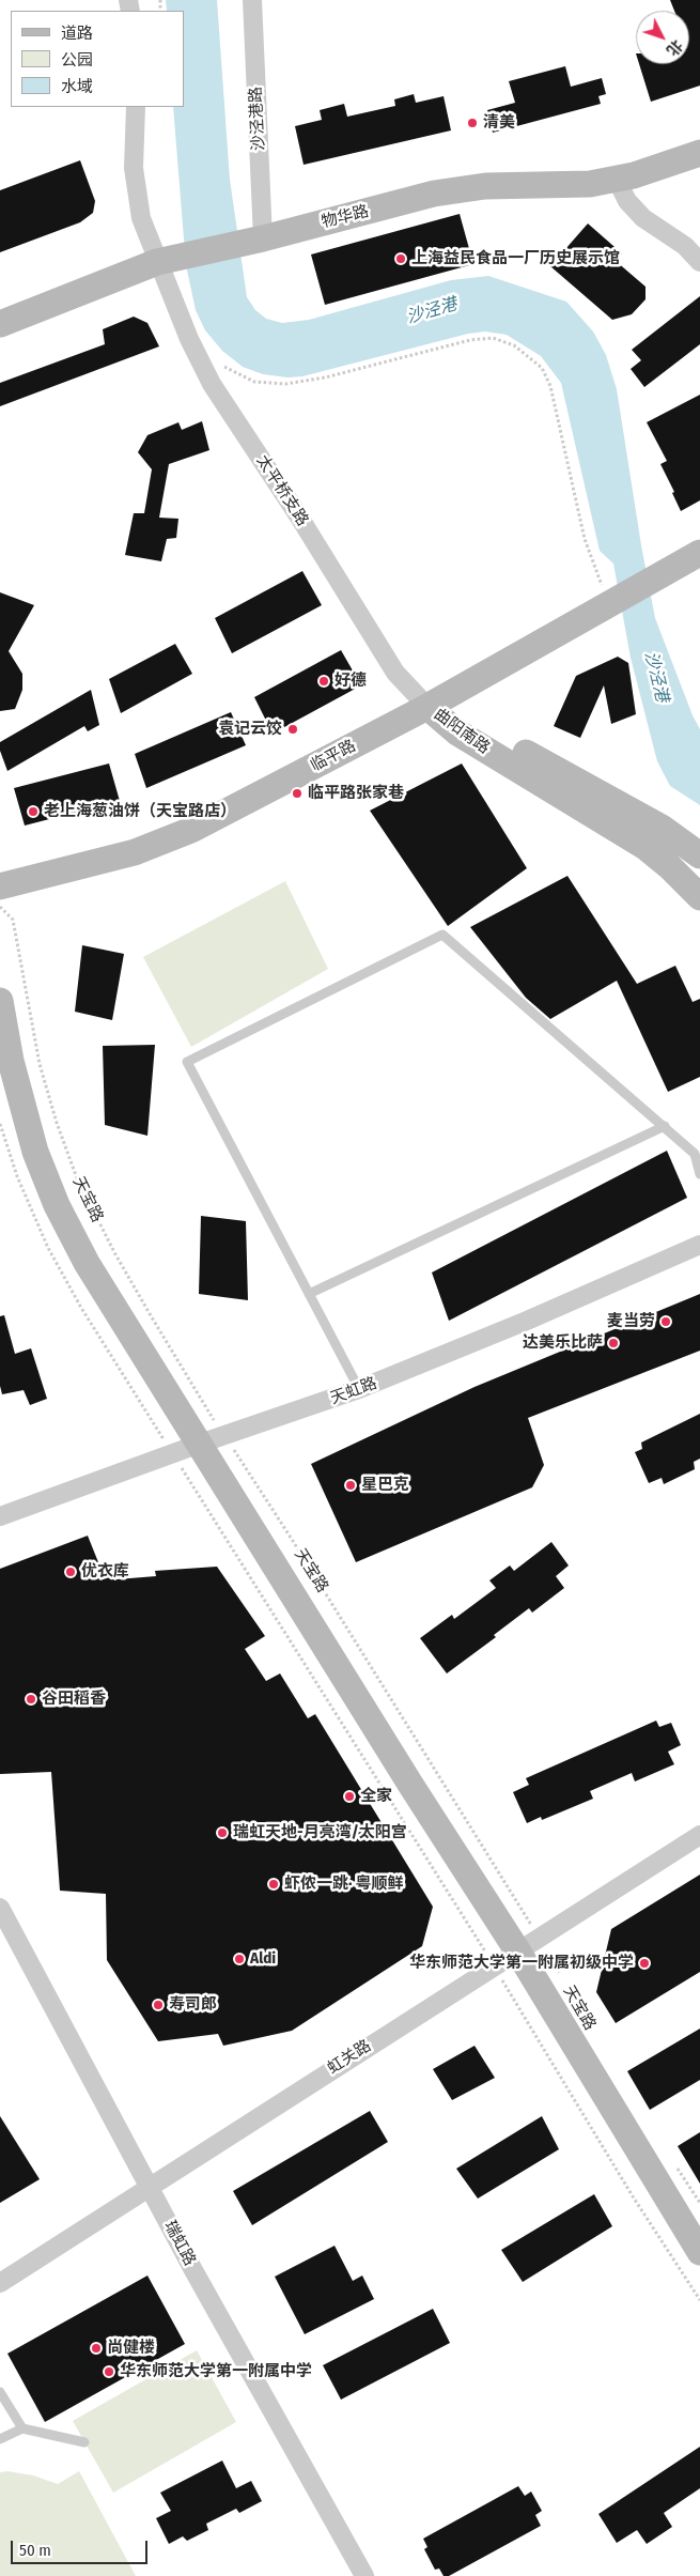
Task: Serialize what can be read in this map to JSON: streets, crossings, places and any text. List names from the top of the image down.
{
  "streets": {
    "street": [
      "沙泾港路",
      "物华路",
      "太平桥支路",
      "曲阳南路",
      "临平路",
      "天宝路",
      "天虹路",
      "虹关路",
      "瑞虹路"
    ]
  },
  "crossings": [
    ["沙泾港路", "物华路"],
    ["物华路", "太平桥支路"],
    ["太平桥支路", "曲阳南路"],
    ["太平桥支路", "临平路"],
    ["曲阳南路", "临平路"],
    ["天宝路", "天虹路"],
    ["天宝路", "虹关路"],
    ["虹关路", "瑞虹路"]
  ],
  "water": ["沙泾港"],
  "places": [
    "清美",
    "上海益民食品一厂历史展示馆",
    "好德",
    "袁记云饺",
    "临平路张家巷",
    "老上海葱油饼（天宝路店）",
    "麦当劳",
    "达美乐比萨",
    "星巴克",
    "优衣库",
    "谷田稻香",
    "全家",
    "瑞虹天地-月亮湾/太阳宫",
    "虾侬一跳· 粤顺鲜",
    "Aldi",
    "华东师范大学第一附属初级中学",
    "寿司郎",
    "尚健楼",
    "华东师范大学第一附属中学"
  ],
  "legend": ["道路", "公园", "水域"],
  "scale_bar": "50 m",
  "north": "bottom right"
}
